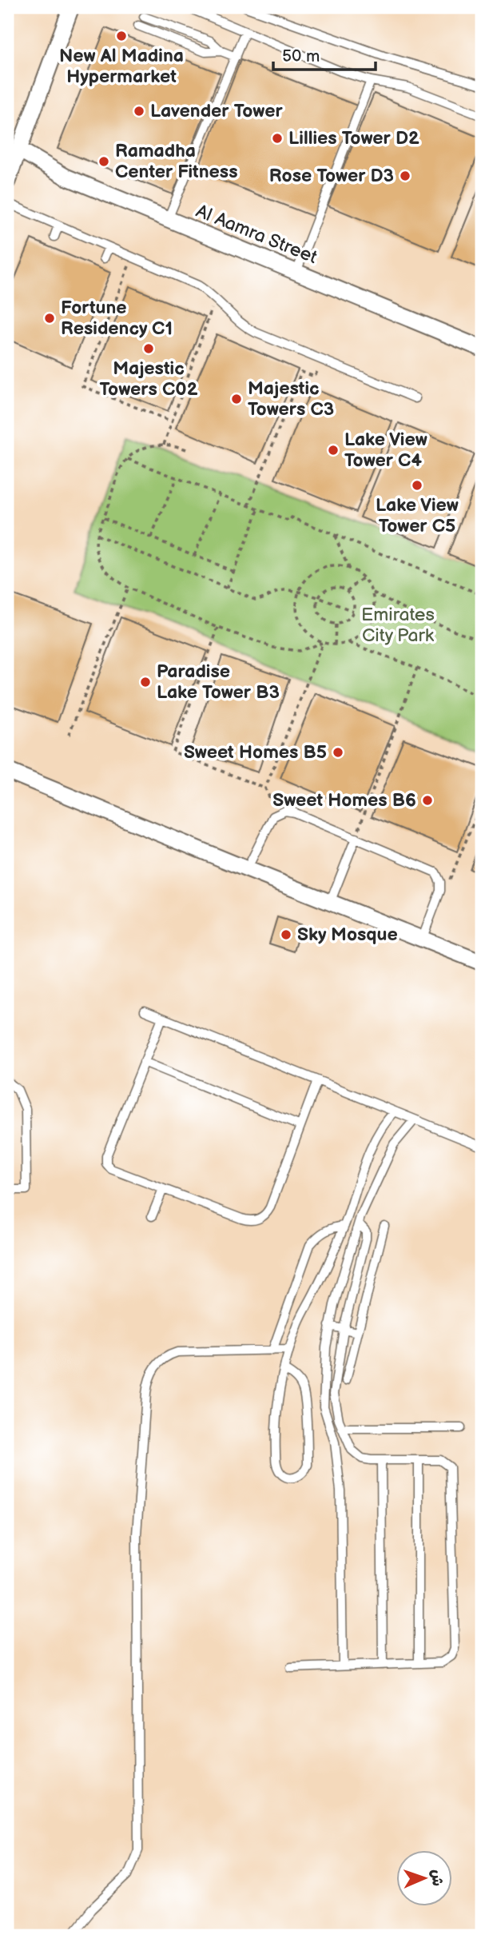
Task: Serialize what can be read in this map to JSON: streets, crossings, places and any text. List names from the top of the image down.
{
  "streets": {
    "street": ["Al Aamra Street"]
  },
  "parks": ["Emirates City Park"],
  "places": [
    "New Al Madina Hypermarket",
    "Lavender Tower",
    "Lillies Tower D2",
    "Ramadha Center Fitness",
    "Rose Tower D3",
    "Fortune Residency C1",
    "Majestic Towers C02",
    "Majestic Towers C3",
    "Lake View Tower C4",
    "Lake View Tower C5",
    "Paradise Lake Tower B3",
    "Sweet Homes B5",
    "Sweet Homes B6",
    "Sky Mosque"
  ],
  "scale_bar": "50 m",
  "north": "right"
}
